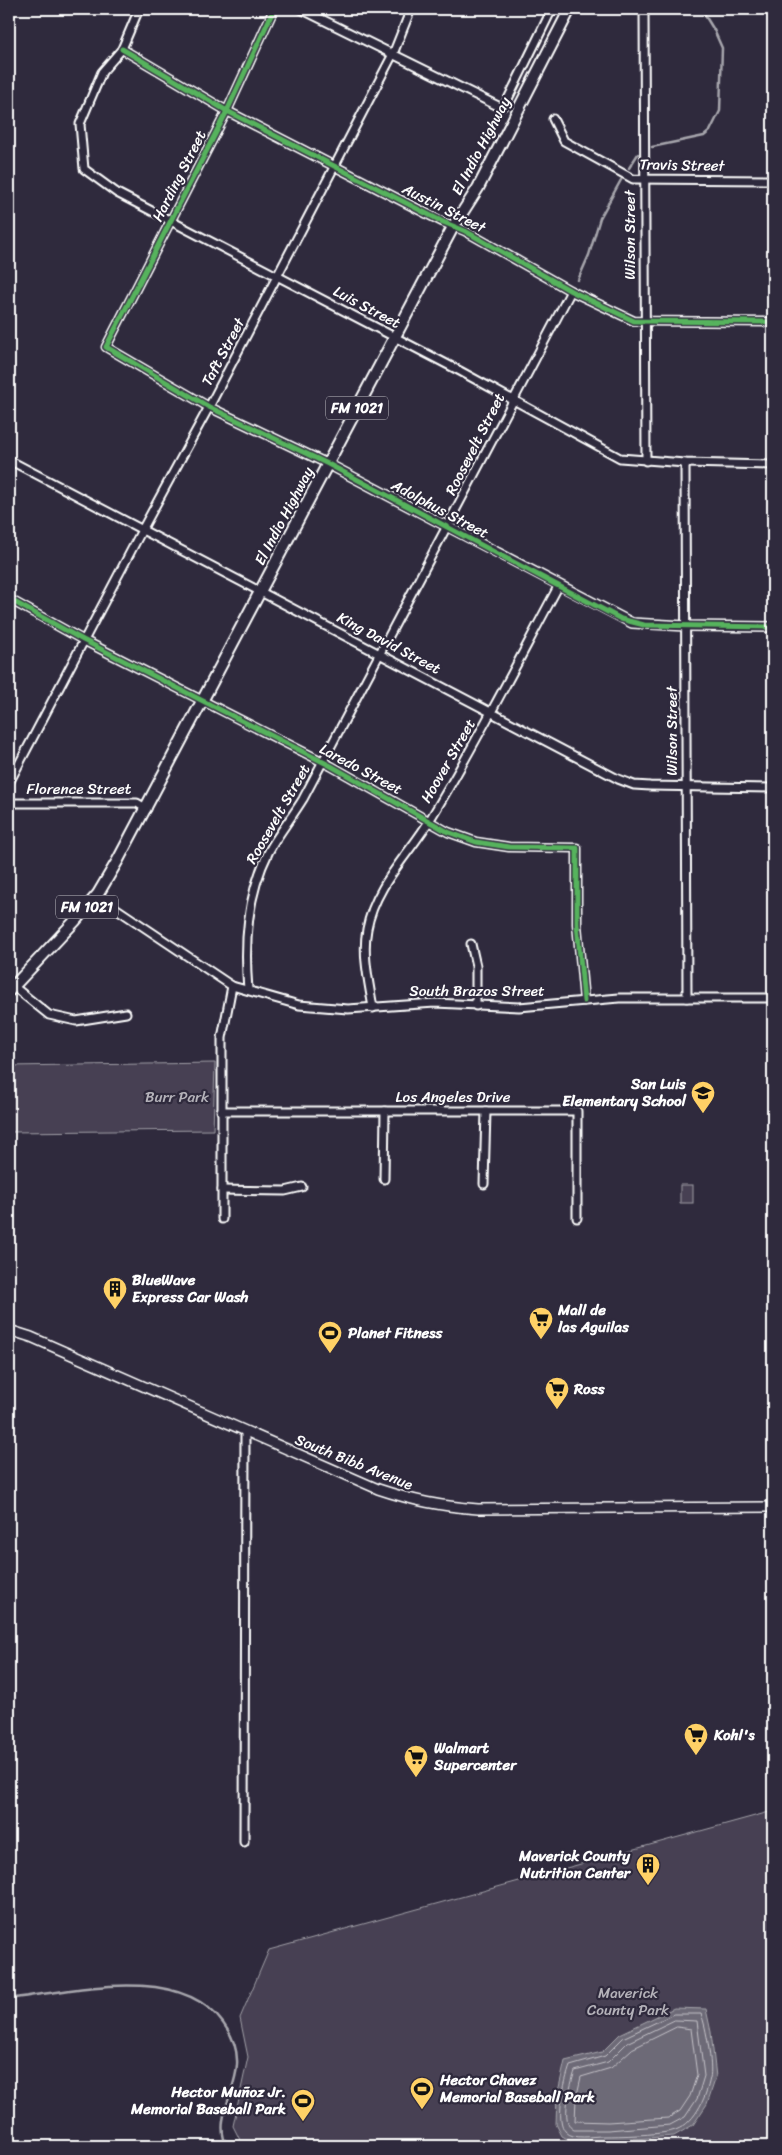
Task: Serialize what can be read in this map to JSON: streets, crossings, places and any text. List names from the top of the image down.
{
  "streets": {
    "main road": [
      "El Indio Highway",
      "FM 1021",
      "Adolphus Street",
      "South Bibb Avenue"
    ],
    "street": [
      "Travis Street",
      "Harding Street",
      "Austin Street",
      "Wilson Street",
      "Luis Street",
      "Taft Street",
      "Roosevelt Street",
      "King David Street",
      "Hoover Street",
      "Laredo Street",
      "Florence Street",
      "South Brazos Street",
      "Los Angeles Drive"
    ]
  },
  "crossings": [
    ["El Indio Highway", "Austin Street"],
    ["El Indio Highway", "Luis Street"],
    ["El Indio Highway", "Adolphus Street"],
    ["El Indio Highway", "King David Street"],
    ["El Indio Highway", "Laredo Street"],
    ["El Indio Highway", "Florence Street"],
    ["Travis Street", "Wilson Street"],
    ["Harding Street", "Austin Street"],
    ["Harding Street", "Luis Street"],
    ["Harding Street", "Adolphus Street"],
    ["Austin Street", "Wilson Street"],
    ["Austin Street", "Luis Street"],
    ["Austin Street", "Taft Street"],
    ["Austin Street", "Roosevelt Street"],
    ["Wilson Street", "Luis Street"],
    ["Wilson Street", "Adolphus Street"],
    ["Wilson Street", "King David Street"],
    ["Wilson Street", "South Brazos Street"],
    ["Luis Street", "Taft Street"],
    ["Luis Street", "Roosevelt Street"],
    ["Taft Street", "Adolphus Street"],
    ["Taft Street", "King David Street"],
    ["Taft Street", "Laredo Street"],
    ["Roosevelt Street", "Adolphus Street"],
    ["Roosevelt Street", "King David Street"],
    ["Roosevelt Street", "Laredo Street"],
    ["Roosevelt Street", "South Brazos Street"],
    ["Adolphus Street", "Hoover Street"],
    ["King David Street", "Hoover Street"],
    ["Hoover Street", "Laredo Street"],
    ["Hoover Street", "South Brazos Street"],
    ["Laredo Street", "South Brazos Street"]
  ],
  "parks": ["Burr Park", "Maverick County Park"],
  "places": {
    "school or university": ["San Luis Elementary School"],
    "building": ["BlueWave Express Car Wash", "Maverick County Nutrition Center"],
    "supermarket": [
      "Mall de las Aguilas",
      "Ross",
      "Kohl's",
      "Walmart Supercenter"
    ],
    "sports": ["Planet Fitness", "Hector Chavez Memorial Baseball Park", "Hector Muñoz Jr. Memorial Baseball Park"]
  }
}
